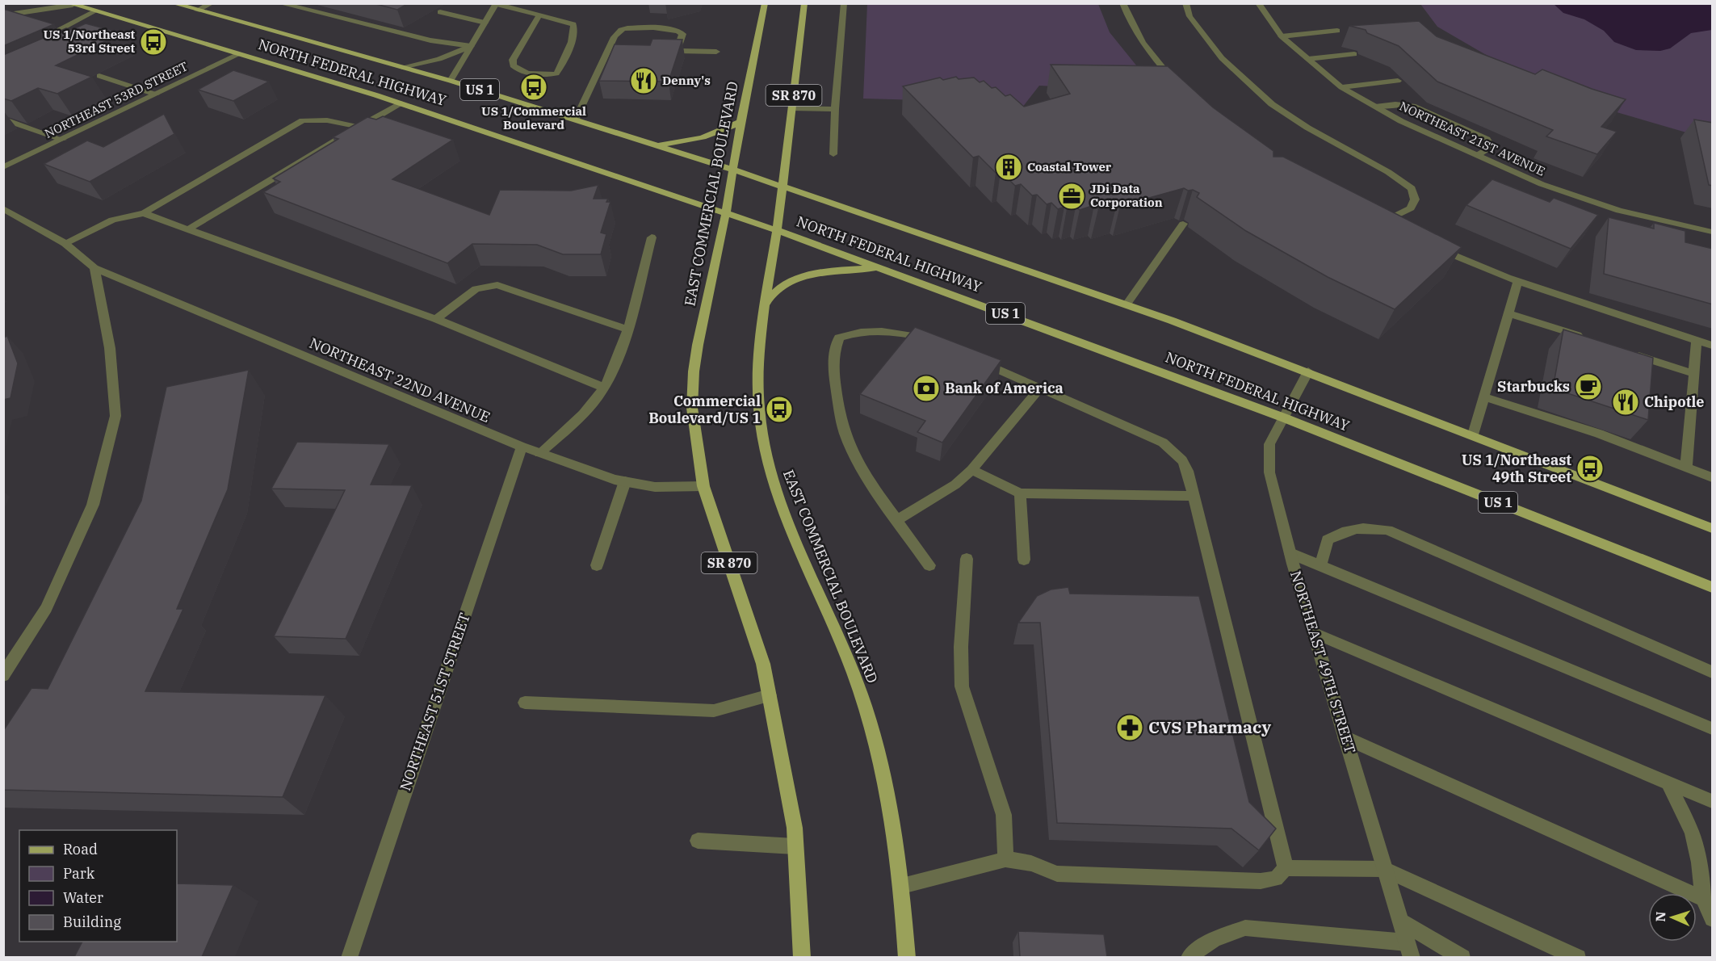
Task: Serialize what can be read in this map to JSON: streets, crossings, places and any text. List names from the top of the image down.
{
  "streets": {
    "main road": [
      "NORTH FEDERAL HIGHWAY",
      "US 1",
      "SR 870",
      "EAST COMMERCIAL BOULEVARD"
    ],
    "street": [
      "NORTHEAST 53RD STREET",
      "NORTHEAST 21ST AVENUE",
      "NORTHEAST 22ND AVENUE",
      "NORTHEAST 49TH STREET",
      "NORTHEAST 51ST STREET"
    ]
  },
  "crossings": [
    ["NORTH FEDERAL HIGHWAY", "NORTHEAST 53RD STREET"],
    ["NORTH FEDERAL HIGHWAY", "EAST COMMERCIAL BOULEVARD"],
    ["NORTH FEDERAL HIGHWAY", "NORTHEAST 49TH STREET"],
    ["EAST COMMERCIAL BOULEVARD", "NORTHEAST 22ND AVENUE"],
    ["NORTHEAST 22ND AVENUE", "NORTHEAST 51ST STREET"]
  ],
  "places": {
    "bus stop": [
      "US 1/Northeast 53rd Street",
      "US 1/Commercial Boulevard",
      "Commercial Boulevard/US 1",
      "US 1/Northeast 49th Street"
    ],
    "restaurant": ["Denny's", "Chipotle"],
    "building": ["Coastal Tower"],
    "office": ["JDi Data Corporation"],
    "cafe": ["Starbucks"],
    "bank": ["Bank of America"],
    "pharmacy": ["CVS Pharmacy"]
  },
  "legend": [
    "Road",
    "Park",
    "Water",
    "Building"
  ],
  "north": "left"
}
